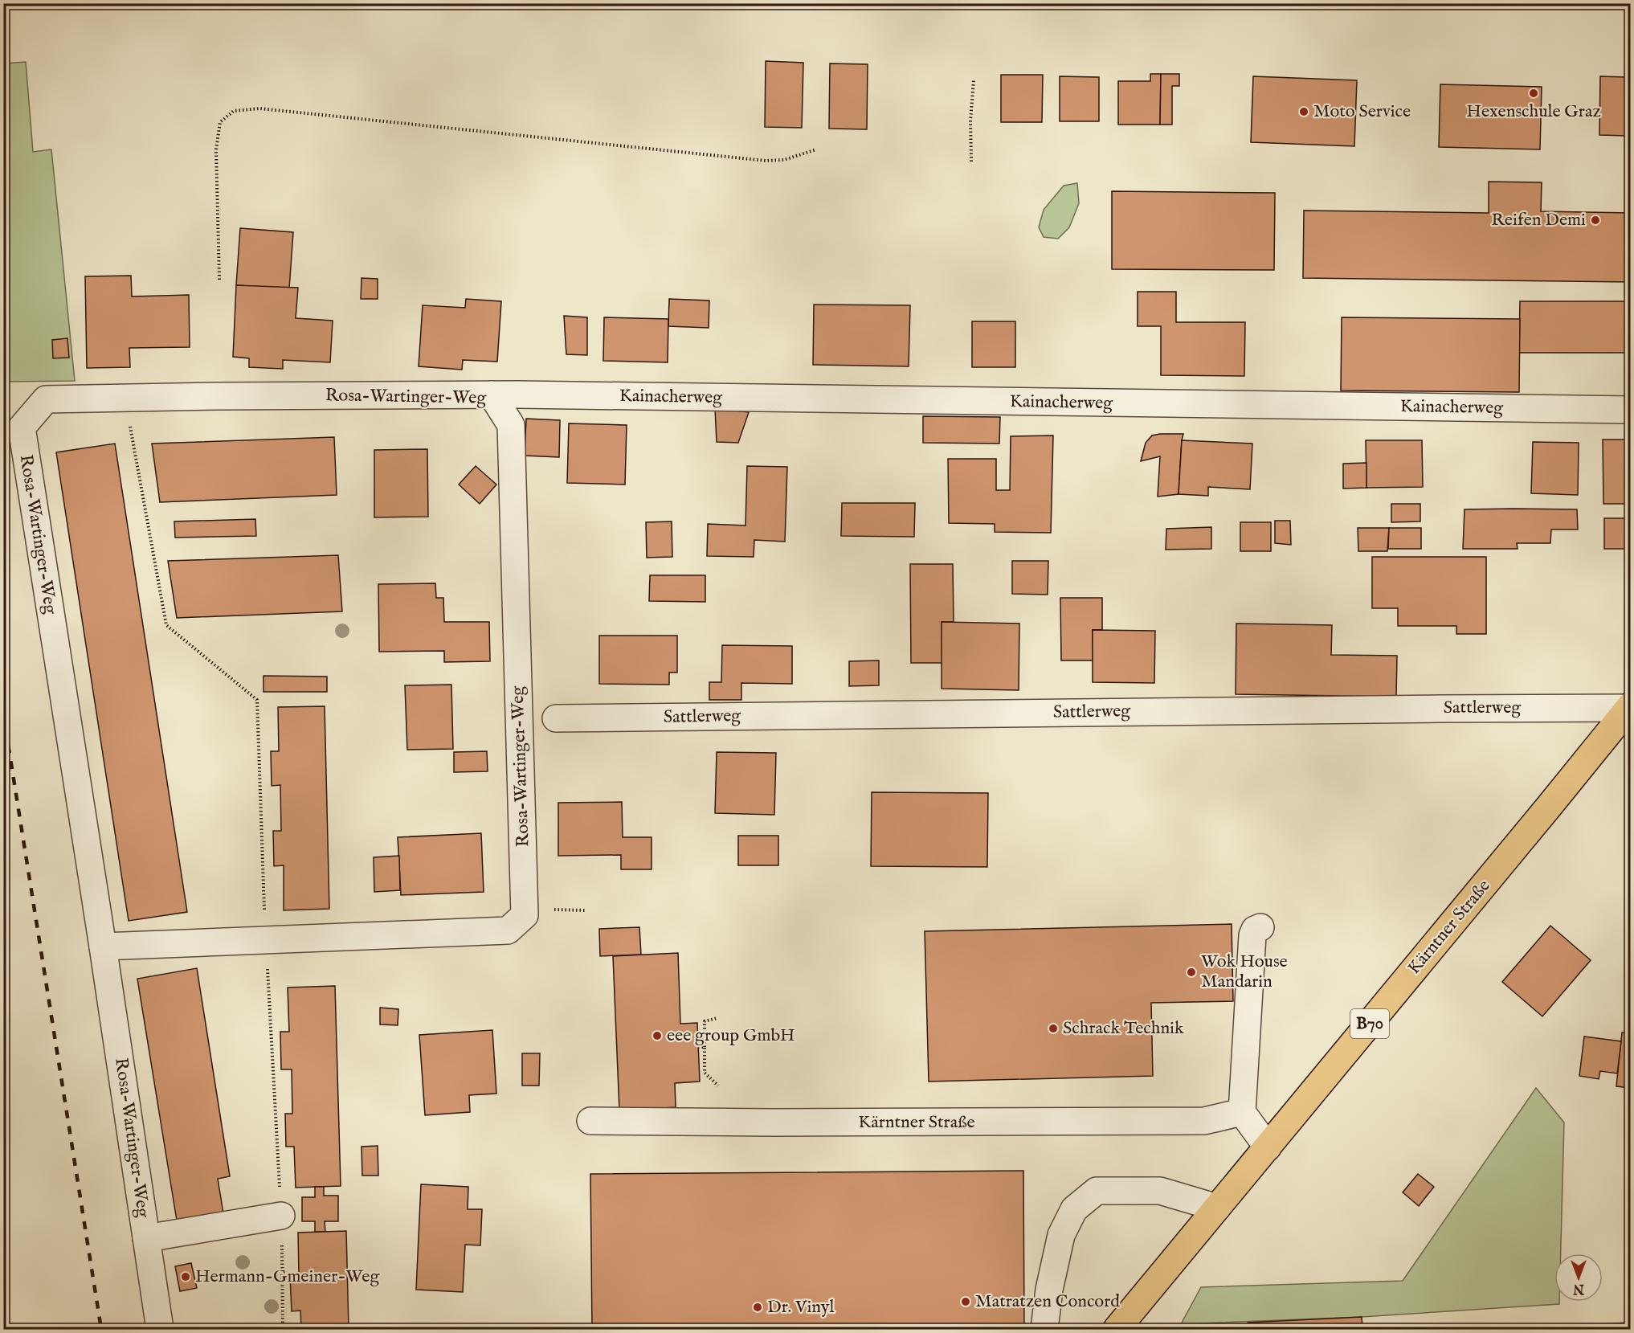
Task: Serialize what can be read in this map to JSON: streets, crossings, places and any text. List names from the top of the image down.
{
  "streets": {
    "main road": ["Kärntner Straße", "B70"],
    "street": ["Rosa-Wartinger-Weg", "Kainacherweg", "Sattlerweg"]
  },
  "crossings": [
    ["Rosa-Wartinger-Weg", "Kainacherweg"],
    ["Sattlerweg", "Kärntner Straße"]
  ],
  "places": [
    "Hexenschule Graz",
    "Moto Service",
    "Reifen Demi",
    "Wok House Mandarin",
    "Schrack Technik",
    "eee group GmbH",
    "Hermann-Gmeiner-Weg",
    "Matratzen Concord",
    "Dr. Vinyl"
  ],
  "north": "bottom"
}
